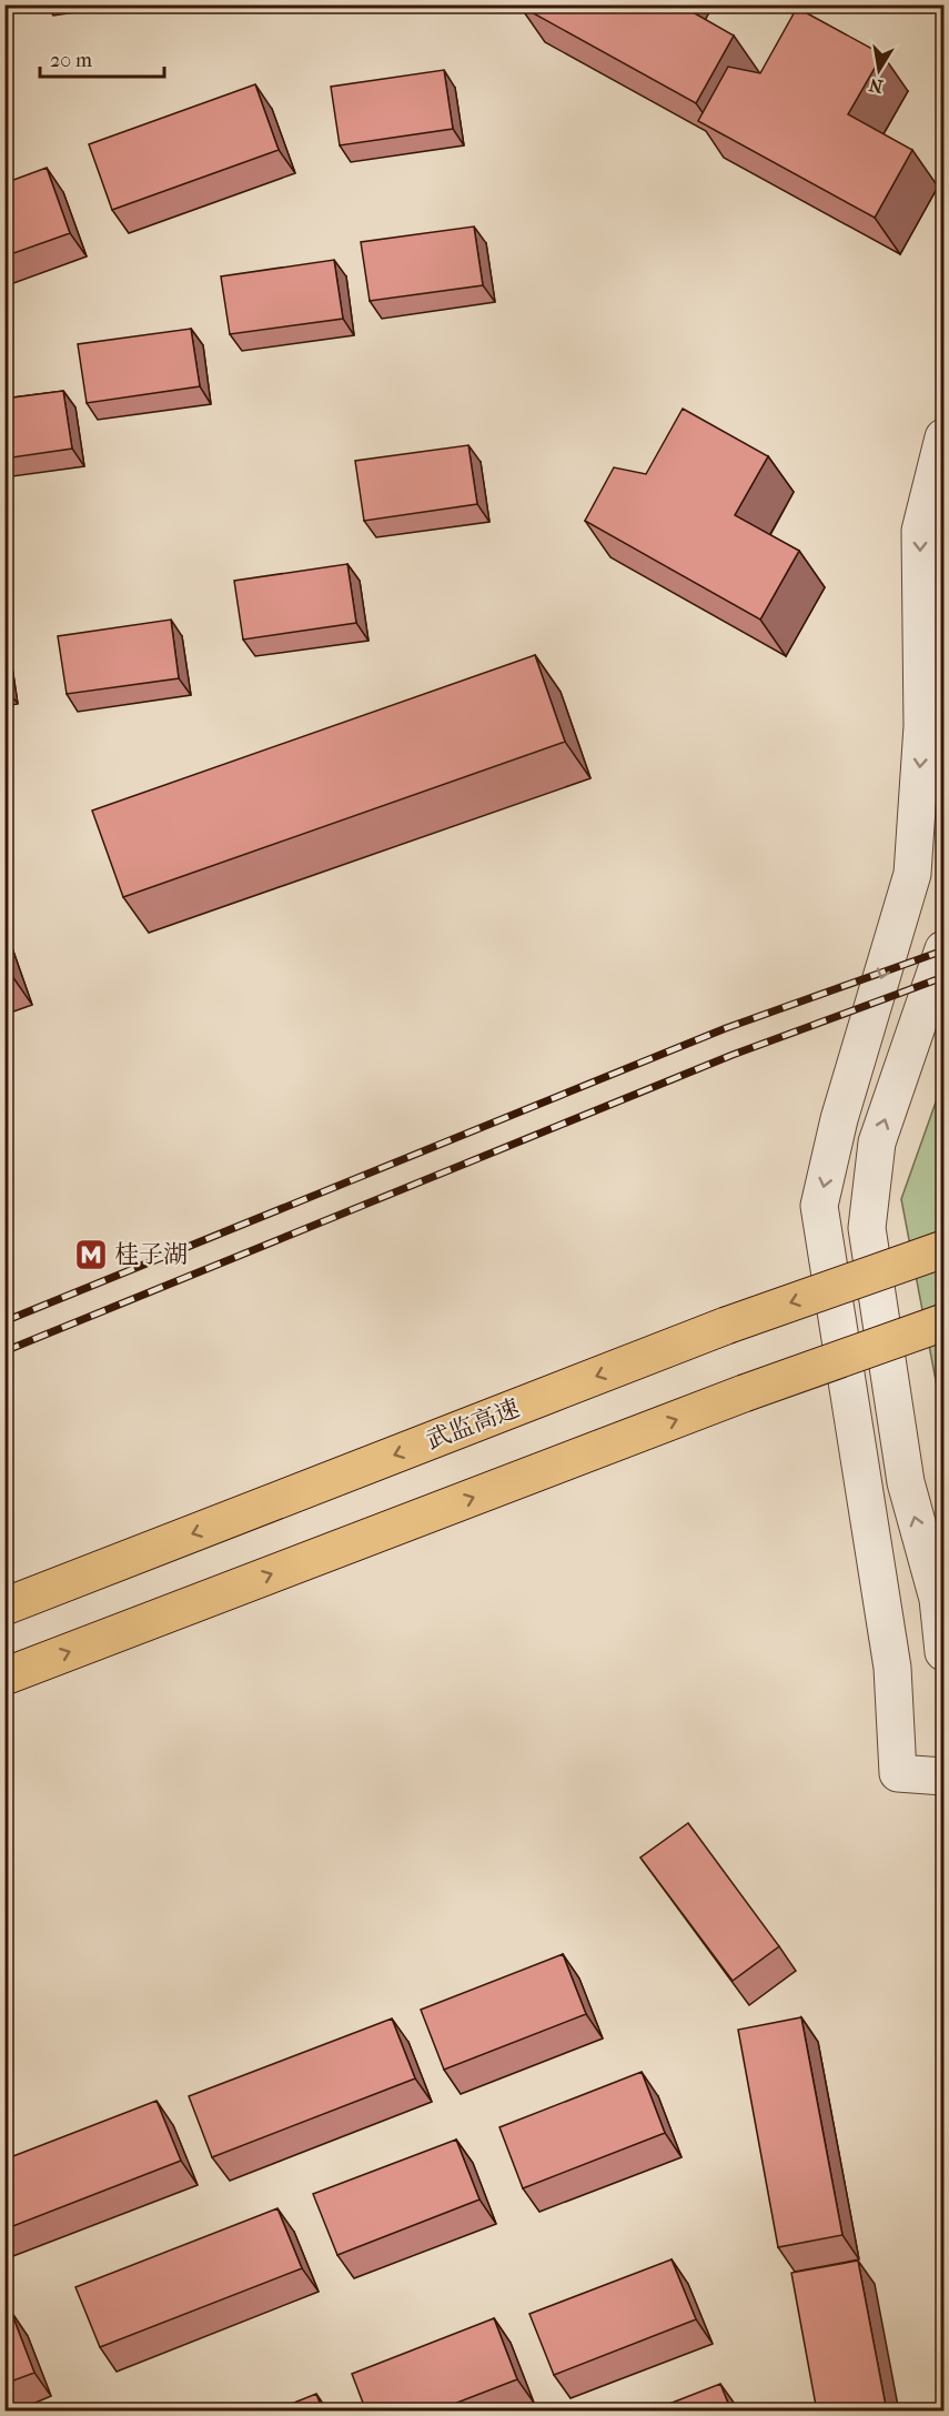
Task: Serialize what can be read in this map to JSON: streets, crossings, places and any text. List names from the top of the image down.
{
  "streets": {
    "highway": ["武监高速"]
  },
  "places": {
    "metro station": ["桂子湖"]
  },
  "scale_bar": "20 m",
  "north": "bottom"
}
